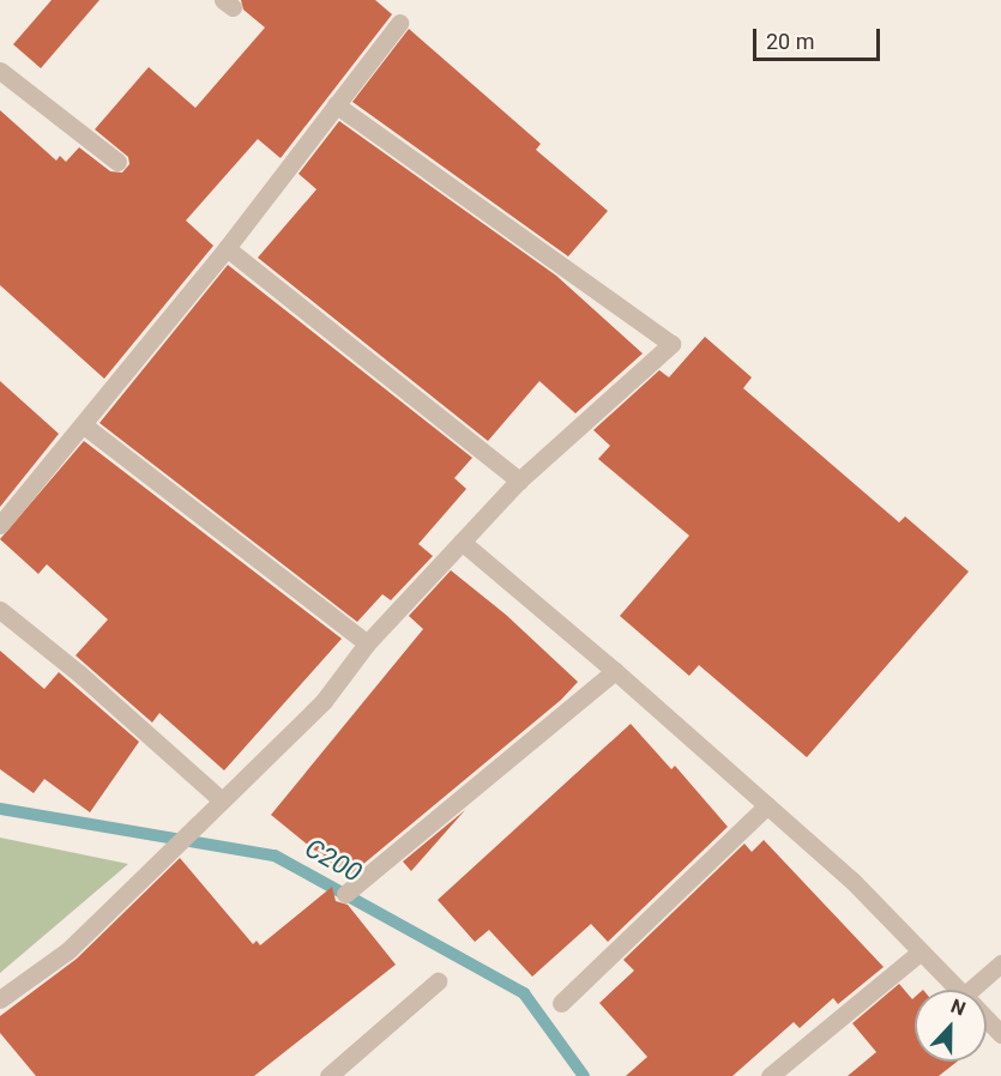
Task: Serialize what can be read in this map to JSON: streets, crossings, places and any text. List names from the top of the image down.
{
  "water": ["C200"],
  "scale_bar": "20 m",
  "north": "top"
}
